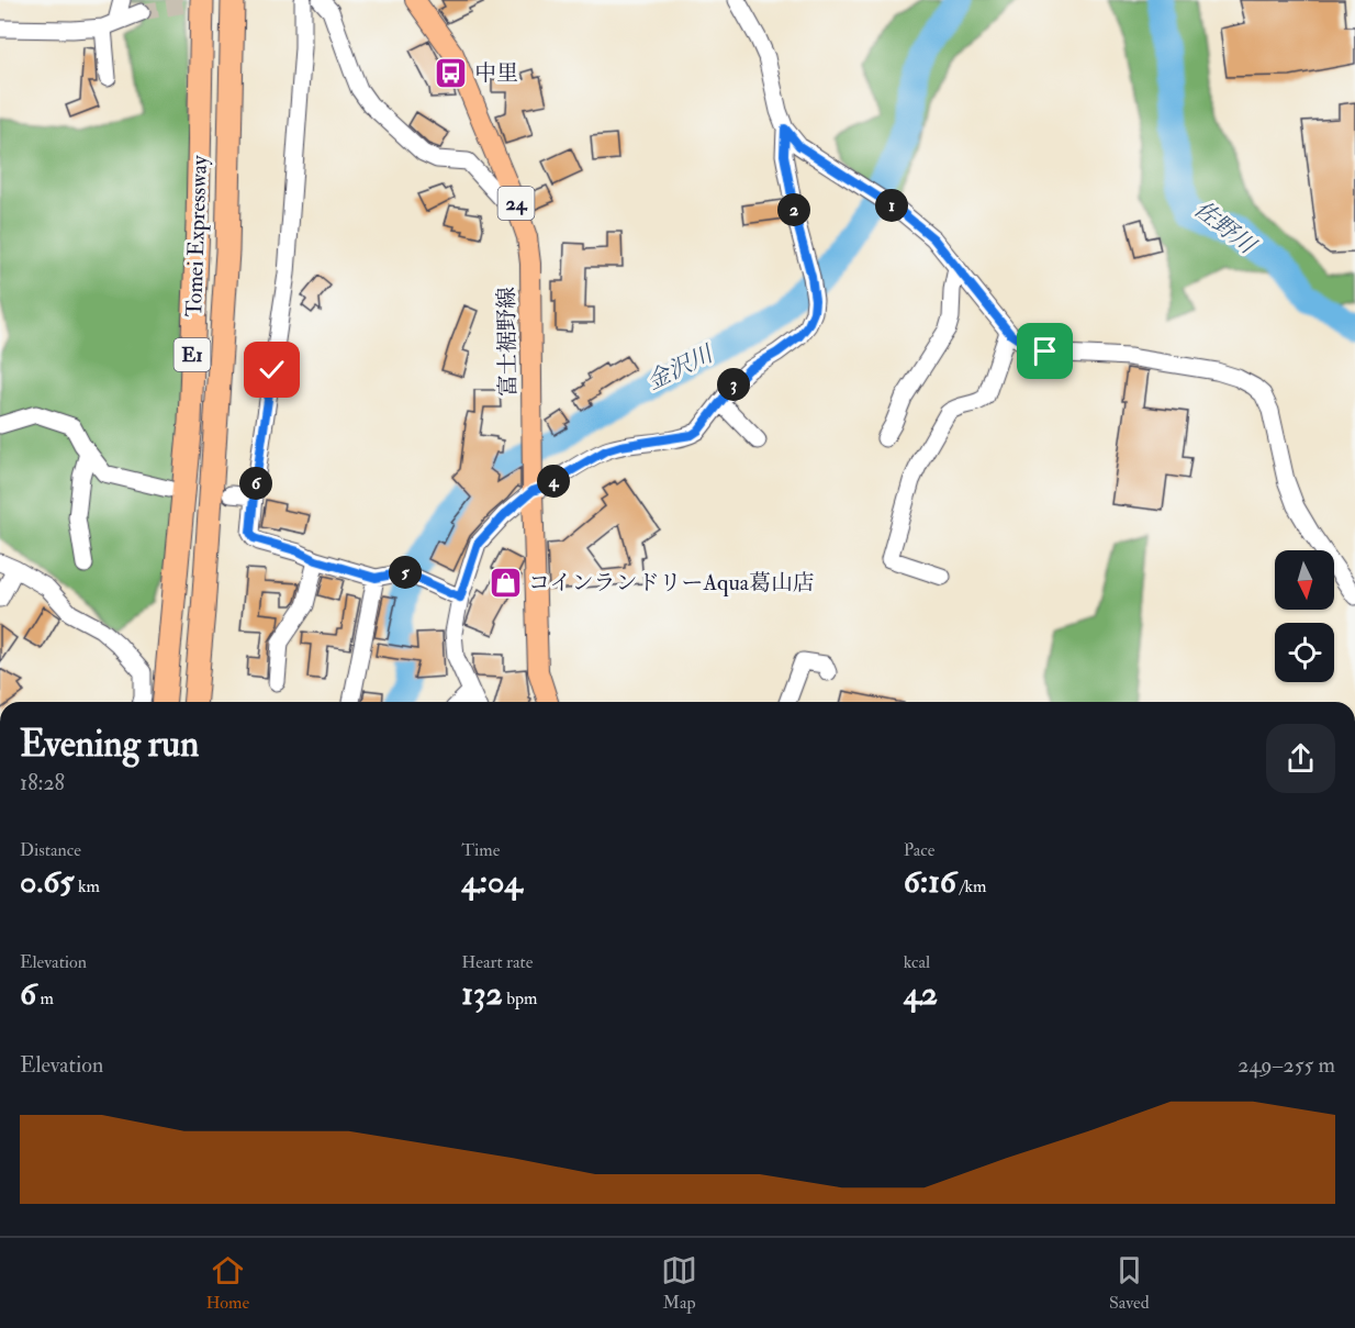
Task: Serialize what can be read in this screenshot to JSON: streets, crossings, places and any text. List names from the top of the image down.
{
  "streets": {
    "highway": ["Tomei Expressway", "E1"],
    "main road": ["24", "富士裾野線"]
  },
  "water": ["佐野川", "金沢川"],
  "places": {
    "bus stop": ["中里"],
    "shop": ["コインランドリーAqua葛山店"]
  },
  "north": "bottom",
  "page": {
    "pins": [
      "1",
      "2",
      "3",
      "4",
      "6",
      "5"
    ],
    "heading": ["Evening run", "18:28"],
    "stats": [
      ["Distance", "0.65 km"],
      ["Time", "4:04"],
      ["Pace", "6:16 /km"],
      ["Elevation", "6 m"],
      ["Heart rate", "132 bpm"],
      ["kcal", "42"]
    ],
    "chart": ["Elevation", "249–255 m"],
    "tabs": ["Home", "Map", "Saved"]
  }
}
